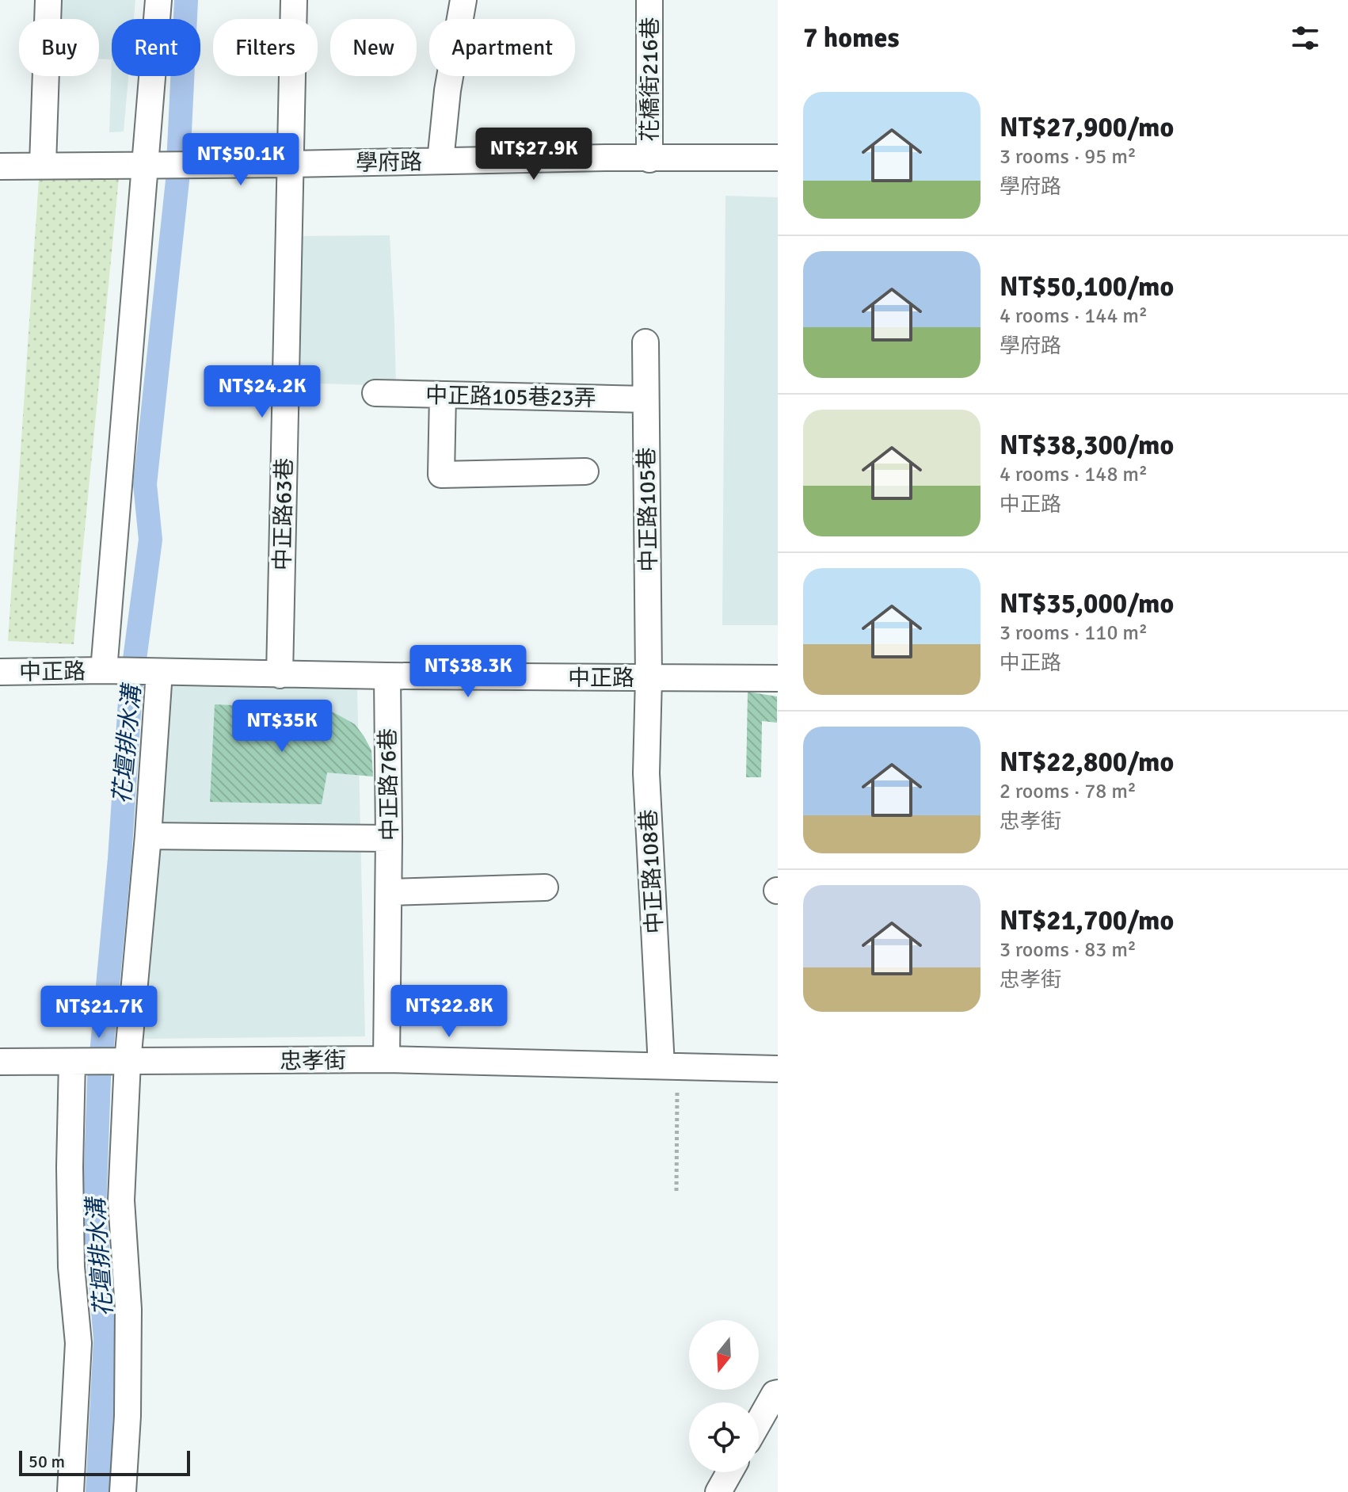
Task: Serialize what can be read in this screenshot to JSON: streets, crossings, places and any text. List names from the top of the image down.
{
  "streets": {
    "street": [
      "花橋街216巷",
      "學府路",
      "中正路105巷23弄",
      "中正路105巷",
      "中正路63巷",
      "中正路",
      "中正路76巷",
      "中正路108巷",
      "忠孝街"
    ]
  },
  "crossings": [
    ["花橋街216巷", "學府路"],
    ["學府路", "中正路63巷"],
    ["中正路105巷23弄", "中正路105巷"],
    ["中正路105巷", "中正路"],
    ["中正路105巷", "中正路108巷"],
    ["中正路63巷", "中正路"],
    ["中正路", "中正路76巷"],
    ["中正路", "中正路108巷"],
    ["中正路76巷", "忠孝街"],
    ["中正路108巷", "忠孝街"]
  ],
  "water": ["花壇排水溝"],
  "scale_bar": "50 m",
  "north": "bottom",
  "page": {
    "heading": "7 homes",
    "chip": [
      "Buy",
      "Rent",
      "Filters",
      "New",
      "Apartment"
    ],
    "list": [
      {
        "name": "NT$27,900/mo",
        "note": "3 rooms · 95 m² · 學府路"
      },
      {
        "name": "NT$50,100/mo",
        "note": "4 rooms · 144 m² · 學府路"
      },
      {
        "name": "NT$38,300/mo",
        "note": "4 rooms · 148 m² · 中正路"
      },
      {
        "name": "NT$35,000/mo",
        "note": "3 rooms · 110 m² · 中正路"
      },
      {
        "name": "NT$22,800/mo",
        "note": "2 rooms · 78 m² · 忠孝街"
      },
      {
        "name": "NT$21,700/mo",
        "note": "3 rooms · 83 m² · 忠孝街"
      }
    ],
    "price": [
      "NT$27.9K",
      "NT$50.1K",
      "NT$24.2K",
      "NT$38.3K",
      "NT$35K",
      "NT$22.8K",
      "NT$21.7K"
    ],
    "scale": "50 m"
  }
}
